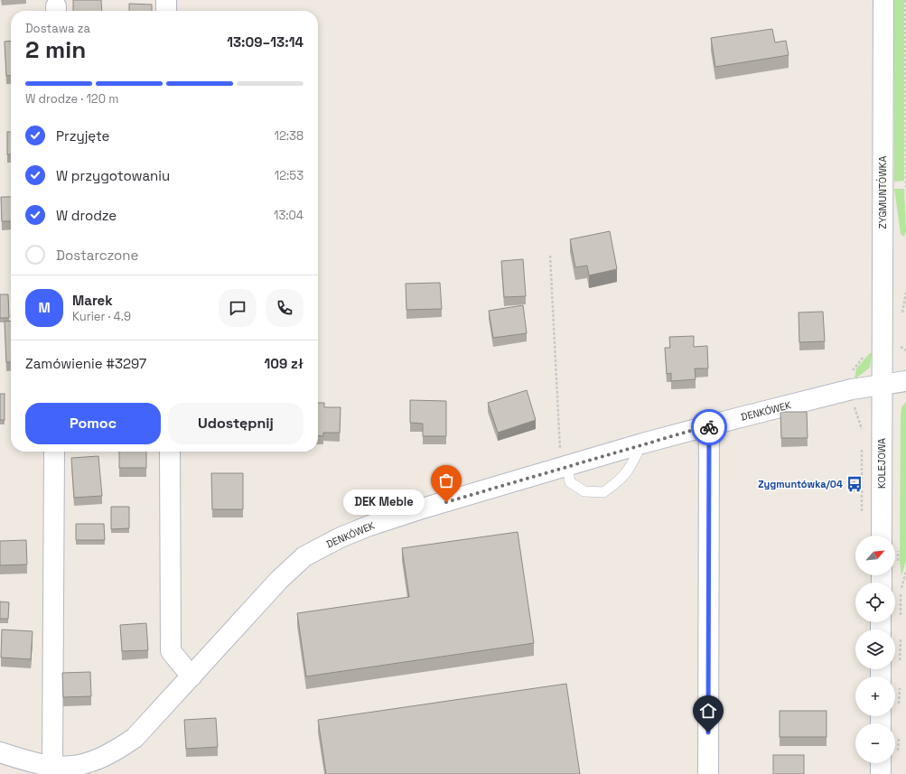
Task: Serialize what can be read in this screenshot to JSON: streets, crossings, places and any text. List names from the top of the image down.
{
  "streets": {
    "street": ["ZYGMUNTÓWKA", "DENKÓWEK", "KOLEJOWA"]
  },
  "crossings": [
    ["ZYGMUNTÓWKA", "DENKÓWEK"],
    ["ZYGMUNTÓWKA", "KOLEJOWA"],
    ["DENKÓWEK", "KOLEJOWA"]
  ],
  "places": {
    "bus stop": ["Zygmuntówka/04"],
    "other": ["DEK Meble"]
  },
  "north": "top right",
  "page": {
    "heading": ["2 min", "Dostawa za", "13:09–13:14"],
    "panel": [
      "Marek",
      "Kurier · 4.9",
      "Zamówienie #3297",
      "109 zł"
    ],
    "bar": "W drodze · 120 m",
    "list": [
      ["Przyjęte", "12:38"],
      ["W przygotowaniu", "12:53"],
      ["W drodze", "13:04"],
      "Dostarczone"
    ],
    "round": "M",
    "buttons": ["Pomoc", "Udostępnij"],
    "bubble": "DEK Meble",
    "map_buttons": ["+", "−"]
  }
}
